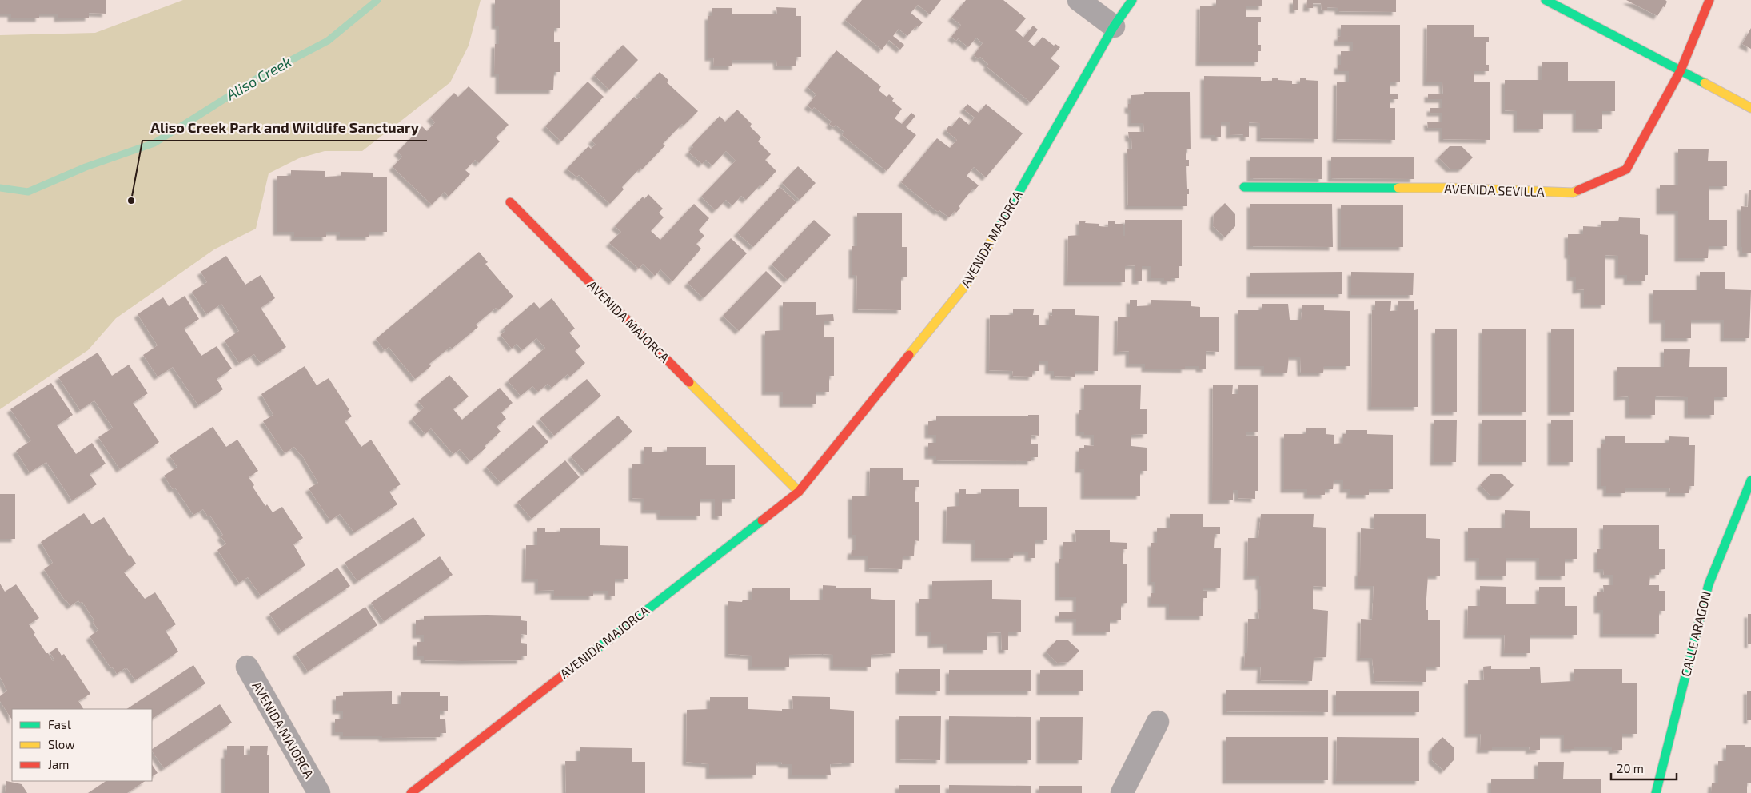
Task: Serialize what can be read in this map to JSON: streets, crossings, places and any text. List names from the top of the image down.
{
  "streets": {
    "street": ["AVENIDA SEVILLA", "AVENIDA MAJORCA", "CALLE ARAGON"]
  },
  "water": ["Aliso Creek"],
  "places": ["Aliso Creek Park and Wildlife Sanctuary"],
  "legend": ["Fast", "Slow", "Jam"],
  "scale_bar": "20 m"
}
